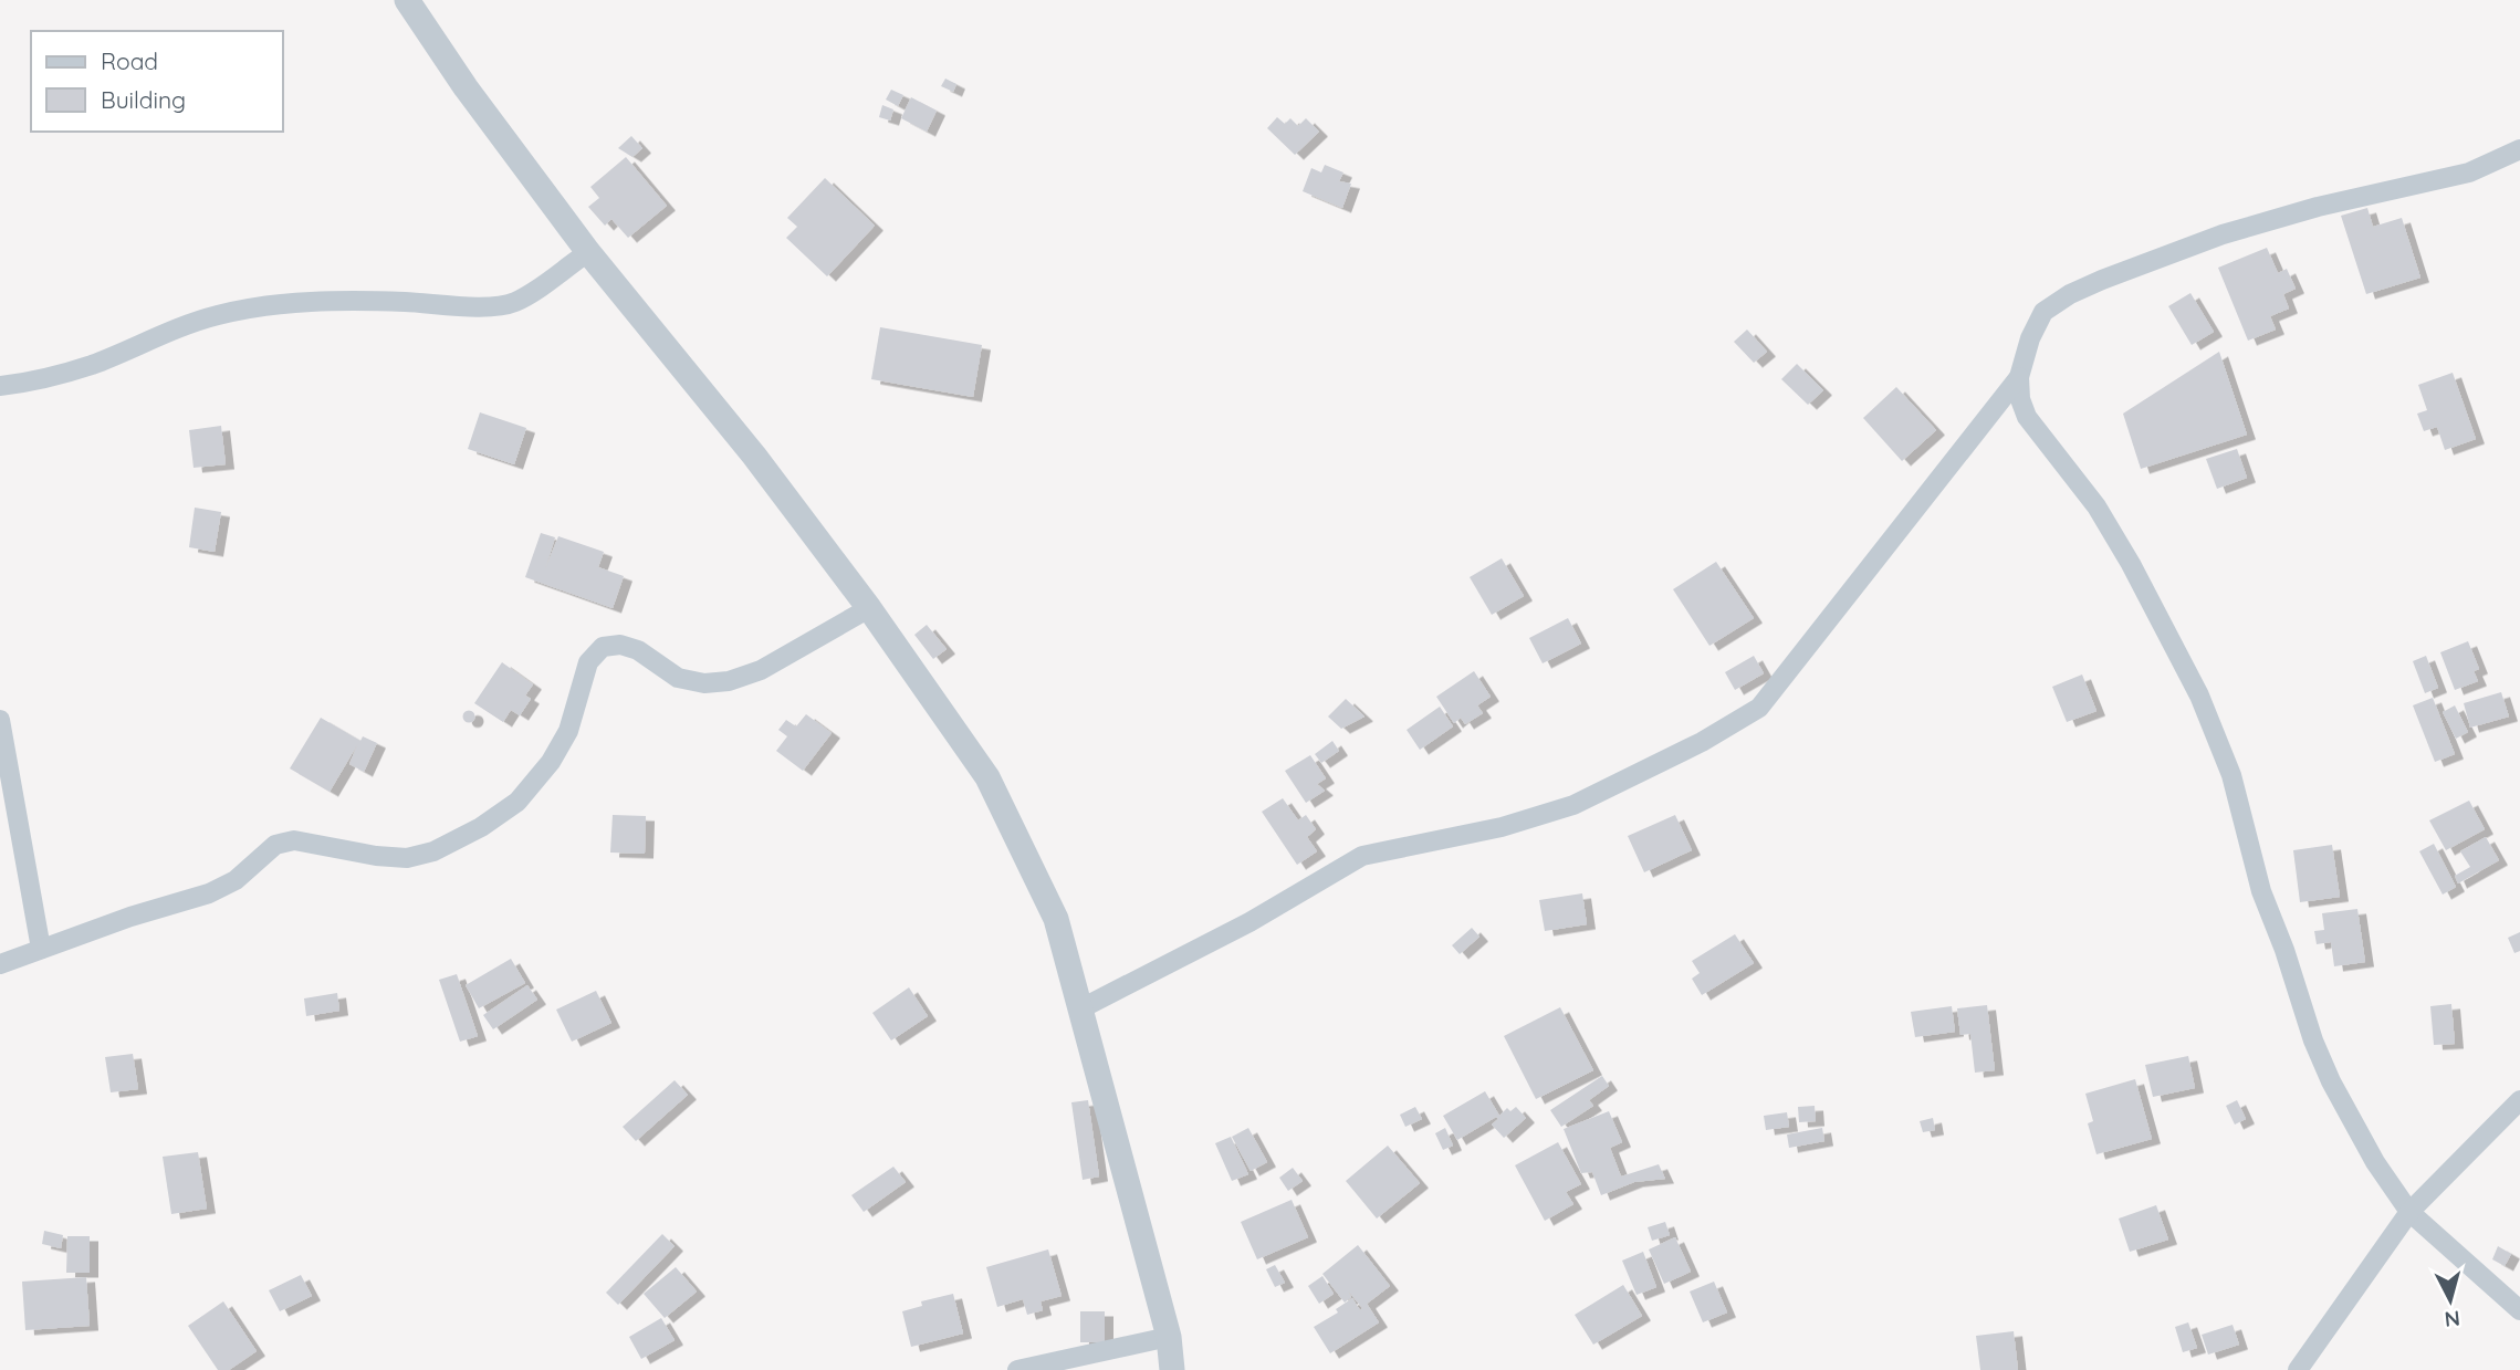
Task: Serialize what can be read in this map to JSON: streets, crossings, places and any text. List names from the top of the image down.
{
  "legend": ["Road", "Building"],
  "north": "bottom"
}
